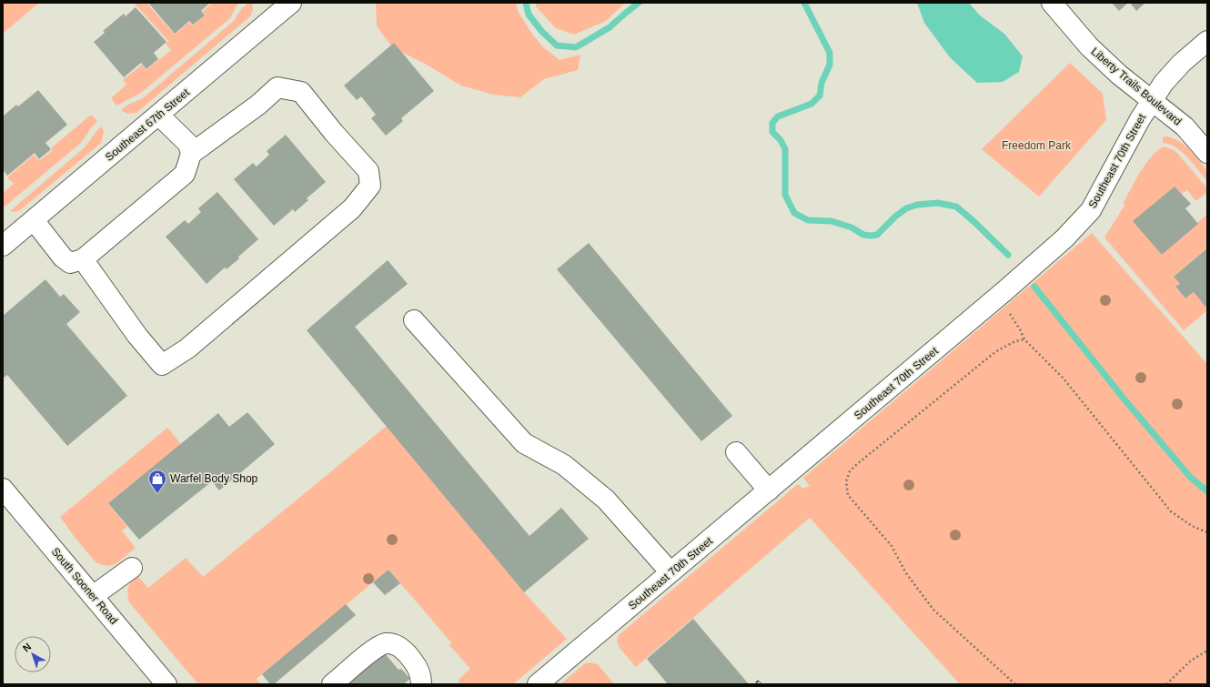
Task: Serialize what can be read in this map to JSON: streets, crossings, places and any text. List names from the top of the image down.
{
  "streets": {
    "street": [
      "Liberty Trails Boulevard",
      "Southeast 67th Street",
      "Southeast 70th Street",
      "South Sooner Road"
    ]
  },
  "crossings": [
    ["Liberty Trails Boulevard", "Southeast 70th Street"]
  ],
  "parks": ["Freedom Park"],
  "places": {
    "shop": ["Warfel Body Shop"]
  },
  "north": "top left"
}
